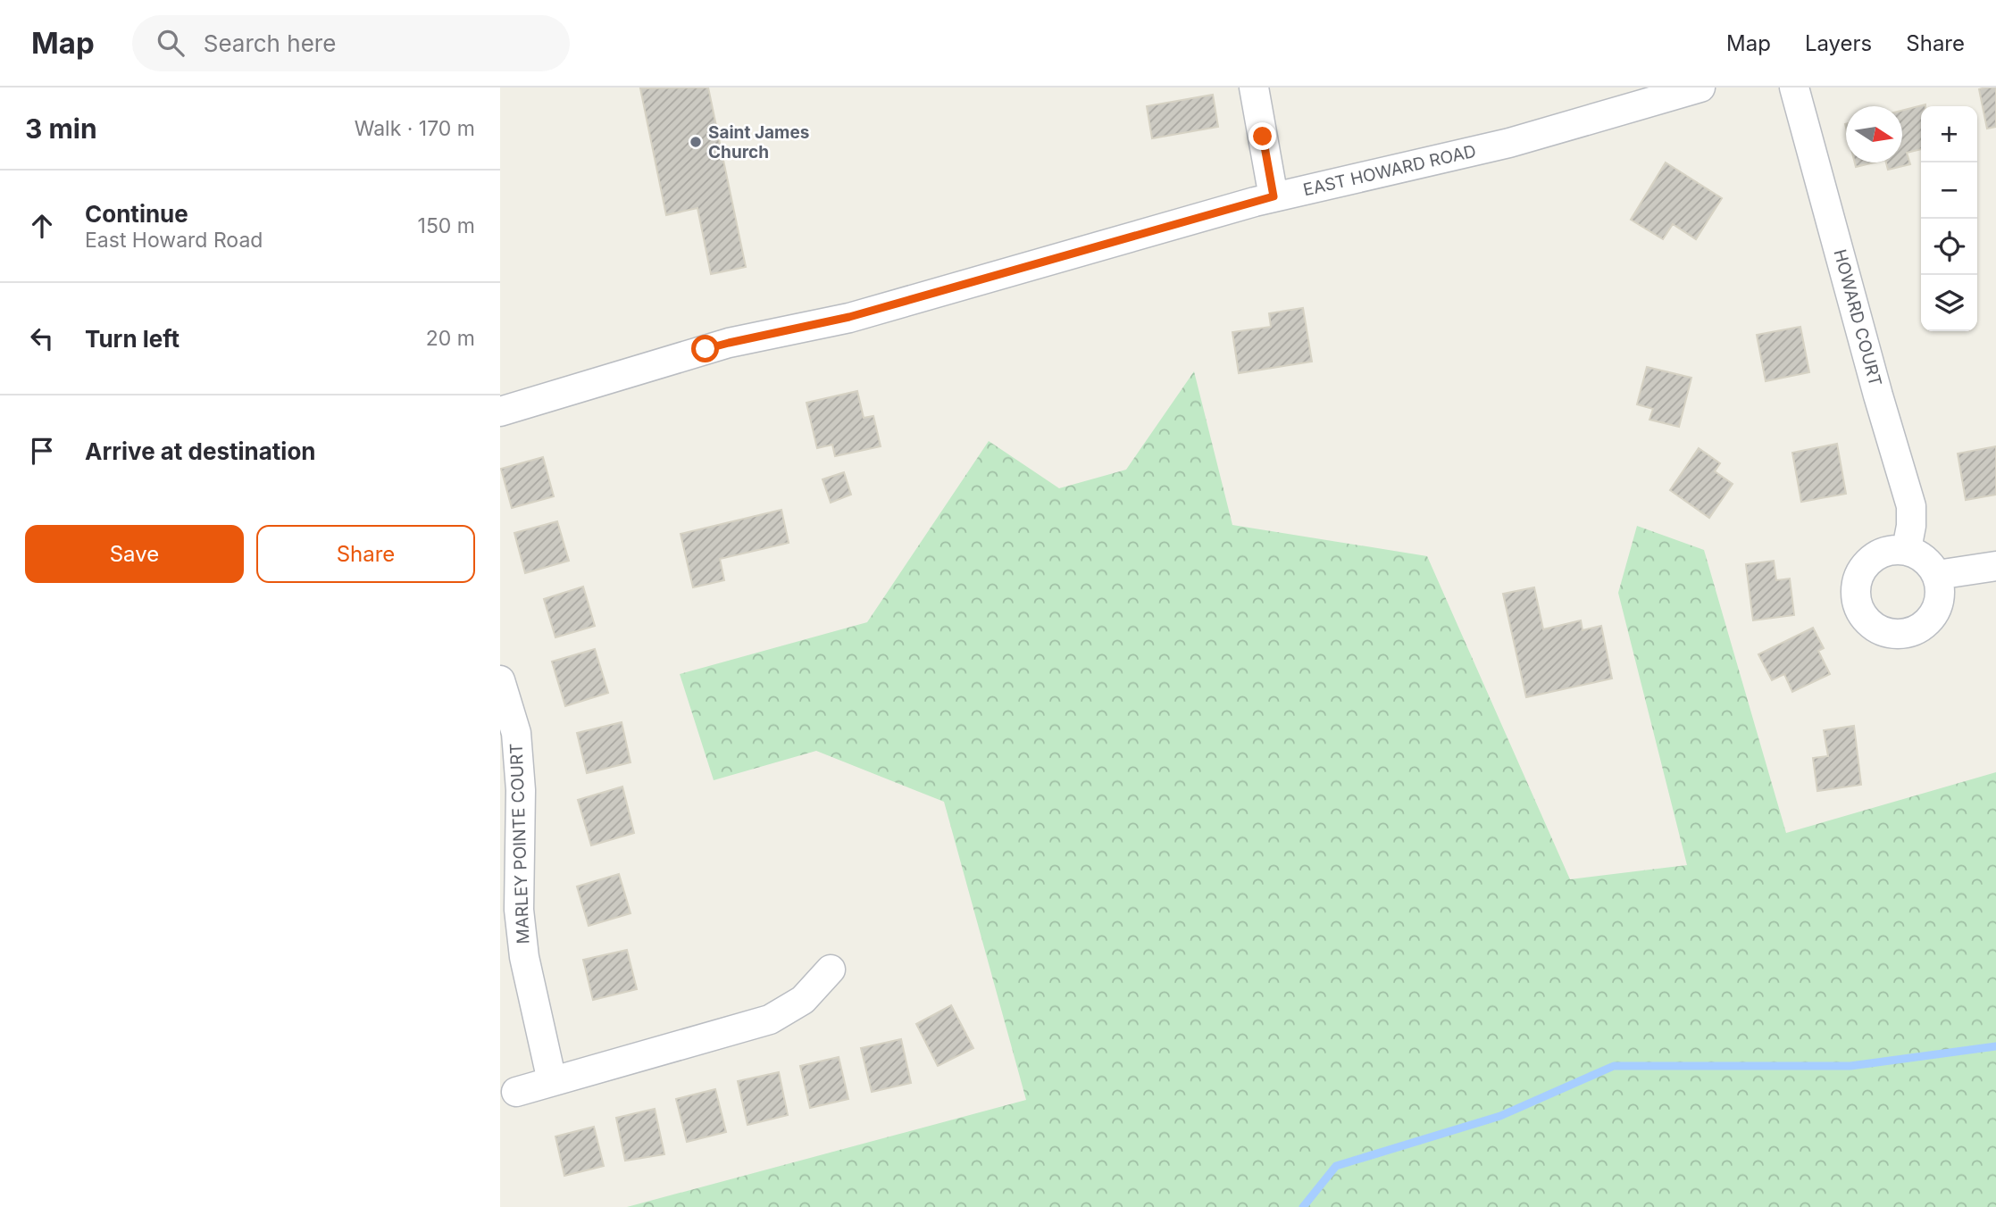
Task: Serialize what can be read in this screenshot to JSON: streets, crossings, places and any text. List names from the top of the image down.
{
  "streets": {
    "street": ["EAST HOWARD ROAD", "HOWARD COURT", "MARLEY POINTE COURT"]
  },
  "places": ["Saint James Church"],
  "north": "right",
  "page": {
    "header": "Map",
    "search": "Search here",
    "nav": ["Map", "Layers", "Share"],
    "heading": ["3 min", "Walk · 170 m"],
    "map_buttons": ["+", "−"],
    "list": [
      ["Continue", "East Howard Road", "150 m"],
      ["Turn left", "20 m"],
      "Arrive at destination"
    ],
    "buttons": ["Save", "Share"]
  }
}
